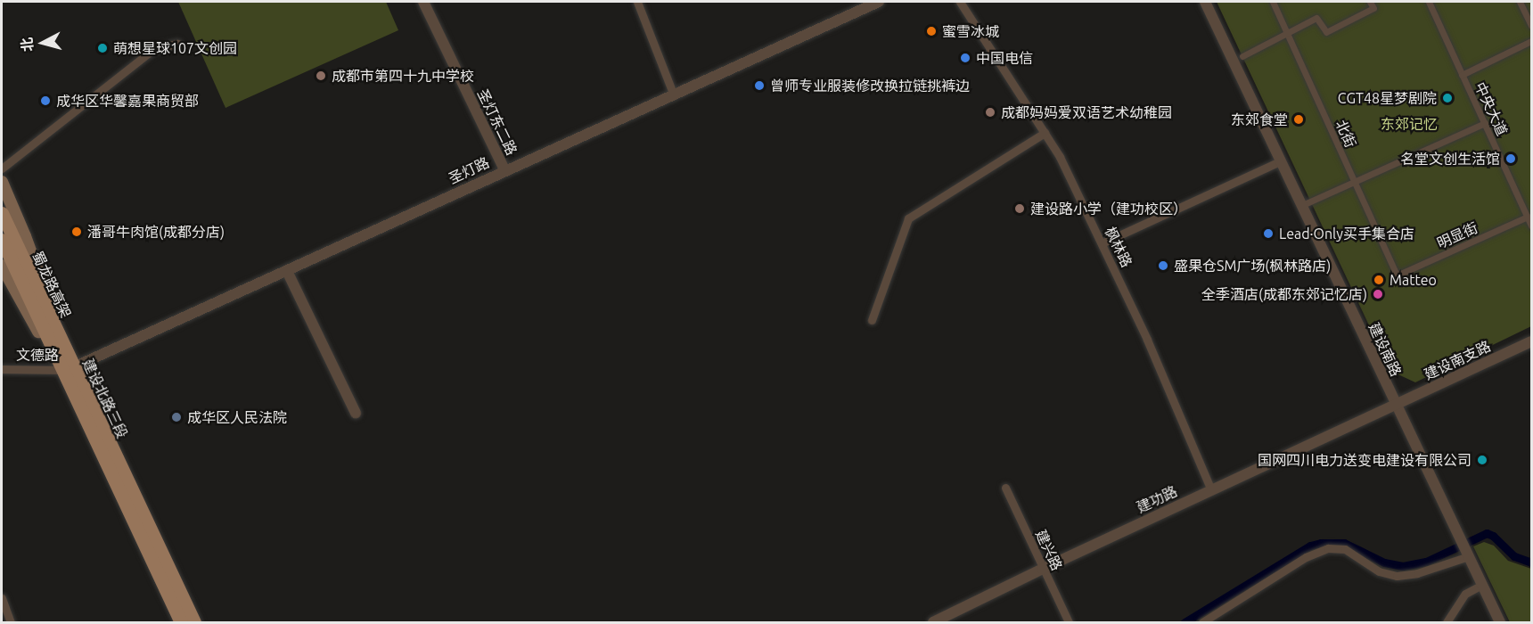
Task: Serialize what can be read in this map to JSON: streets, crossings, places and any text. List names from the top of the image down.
{
  "streets": {
    "main road": ["蜀龙路高架", "建设北路三段"],
    "street": [
      "中央大道",
      "圣灯东二路",
      "北街",
      "圣灯路",
      "明显街",
      "枫林路",
      "建设南路",
      "文德路",
      "建设南支路",
      "建功路",
      "建兴路"
    ]
  },
  "crossings": [
    ["中央大道", "明显街"],
    ["圣灯东二路", "圣灯路"],
    ["北街", "明显街"],
    ["圣灯路", "蜀龙路高架"],
    ["圣灯路", "文德路"],
    ["圣灯路", "建设北路三段"],
    ["枫林路", "建功路"],
    ["蜀龙路高架", "文德路"],
    ["蜀龙路高架", "建设北路三段"],
    ["建设南路", "建设南支路"],
    ["建设南路", "建功路"],
    ["文德路", "建设北路三段"],
    ["建设南支路", "建功路"],
    ["建功路", "建兴路"]
  ],
  "parks": ["东郊记忆"],
  "places": [
    "蜜雪冰城",
    "萌想星球107文创园",
    "中国电信",
    "成都市第四十九中学校",
    "曾师专业服装修改换拉链挑裤边",
    "CGT48星梦剧院",
    "成华区华馨嘉果商贸部",
    "成都妈妈爱双语艺术幼稚园",
    "东郊食堂",
    "名堂文创生活馆",
    "建设路小学（建功校区）",
    "潘哥牛肉馆(成都分店)",
    "Lead·Only买手集合店",
    "盛果仓SM广场(枫林路店)",
    "Matteo",
    "全季酒店(成都东郊记忆店)",
    "成华区人民法院",
    "国网四川电力送变电建设有限公司"
  ],
  "north": "left"
}
